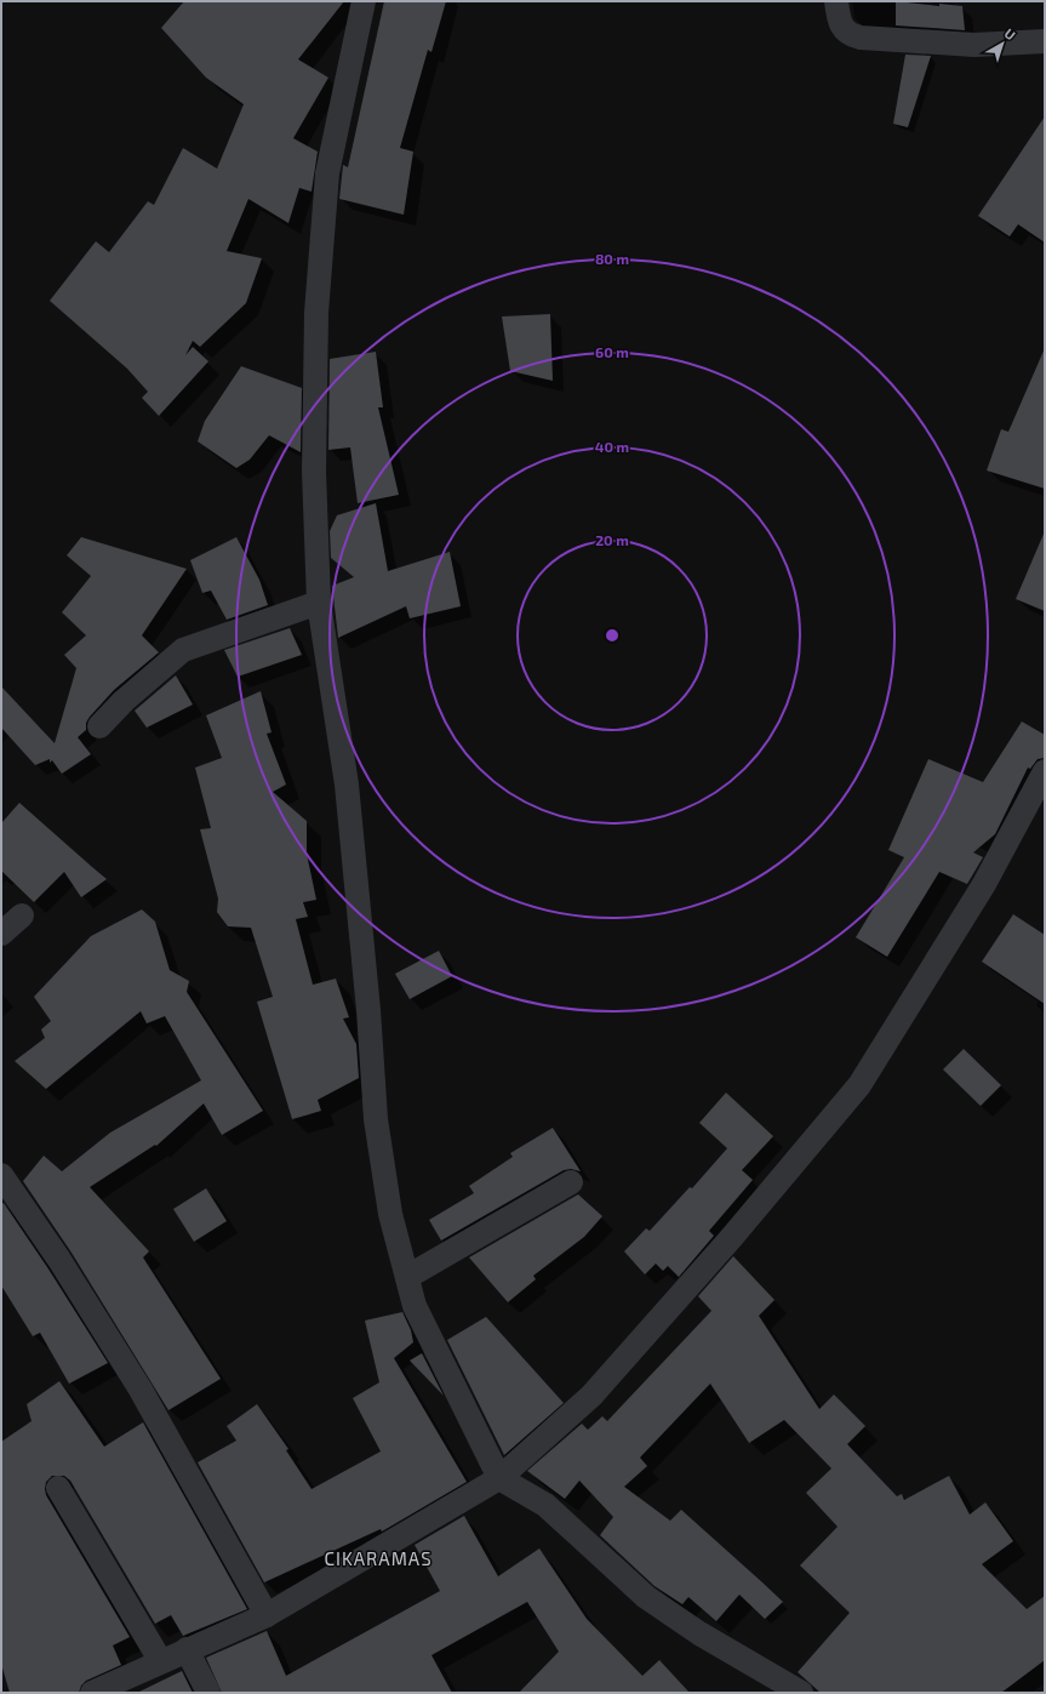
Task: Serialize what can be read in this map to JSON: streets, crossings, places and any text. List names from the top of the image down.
{
  "districts": ["CIKARAMAS"],
  "north": "top right",
  "rings": [
    "80 m",
    "60 m",
    "40 m",
    "20 m"
  ]
}
